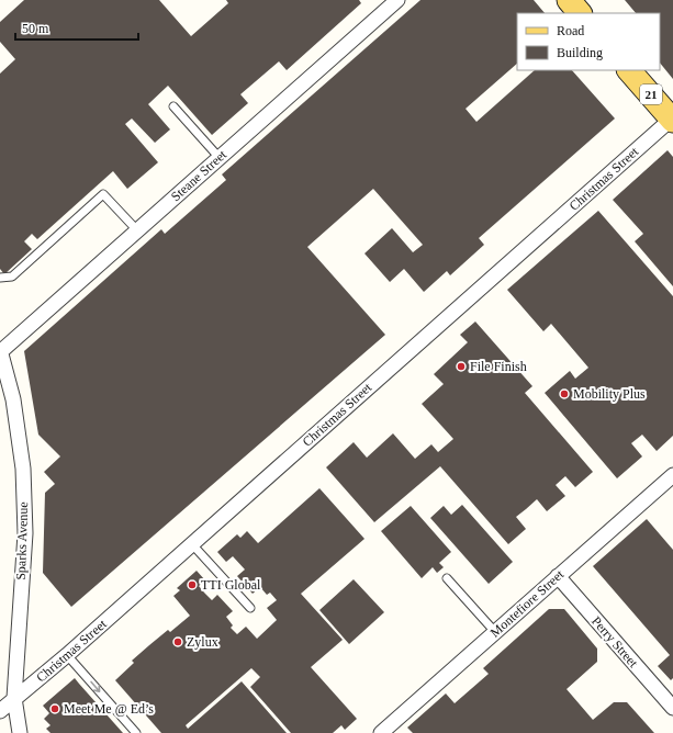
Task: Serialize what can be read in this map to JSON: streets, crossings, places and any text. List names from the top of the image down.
{
  "streets": {
    "main road": ["21"],
    "street": [
      "Steane Street",
      "Christmas Street",
      "Sparks Avenue",
      "Montefiore Street",
      "Perry Street"
    ]
  },
  "crossings": [
    ["21", "Christmas Street"],
    ["Steane Street", "Sparks Avenue"],
    ["Christmas Street", "Sparks Avenue"],
    ["Montefiore Street", "Perry Street"]
  ],
  "places": [
    "File Finish",
    "Mobility Plus",
    "TTI Global",
    "Zylux",
    "Meet Me @ Ed’s"
  ],
  "legend": ["Road", "Building"],
  "scale_bar": "50 m"
}
